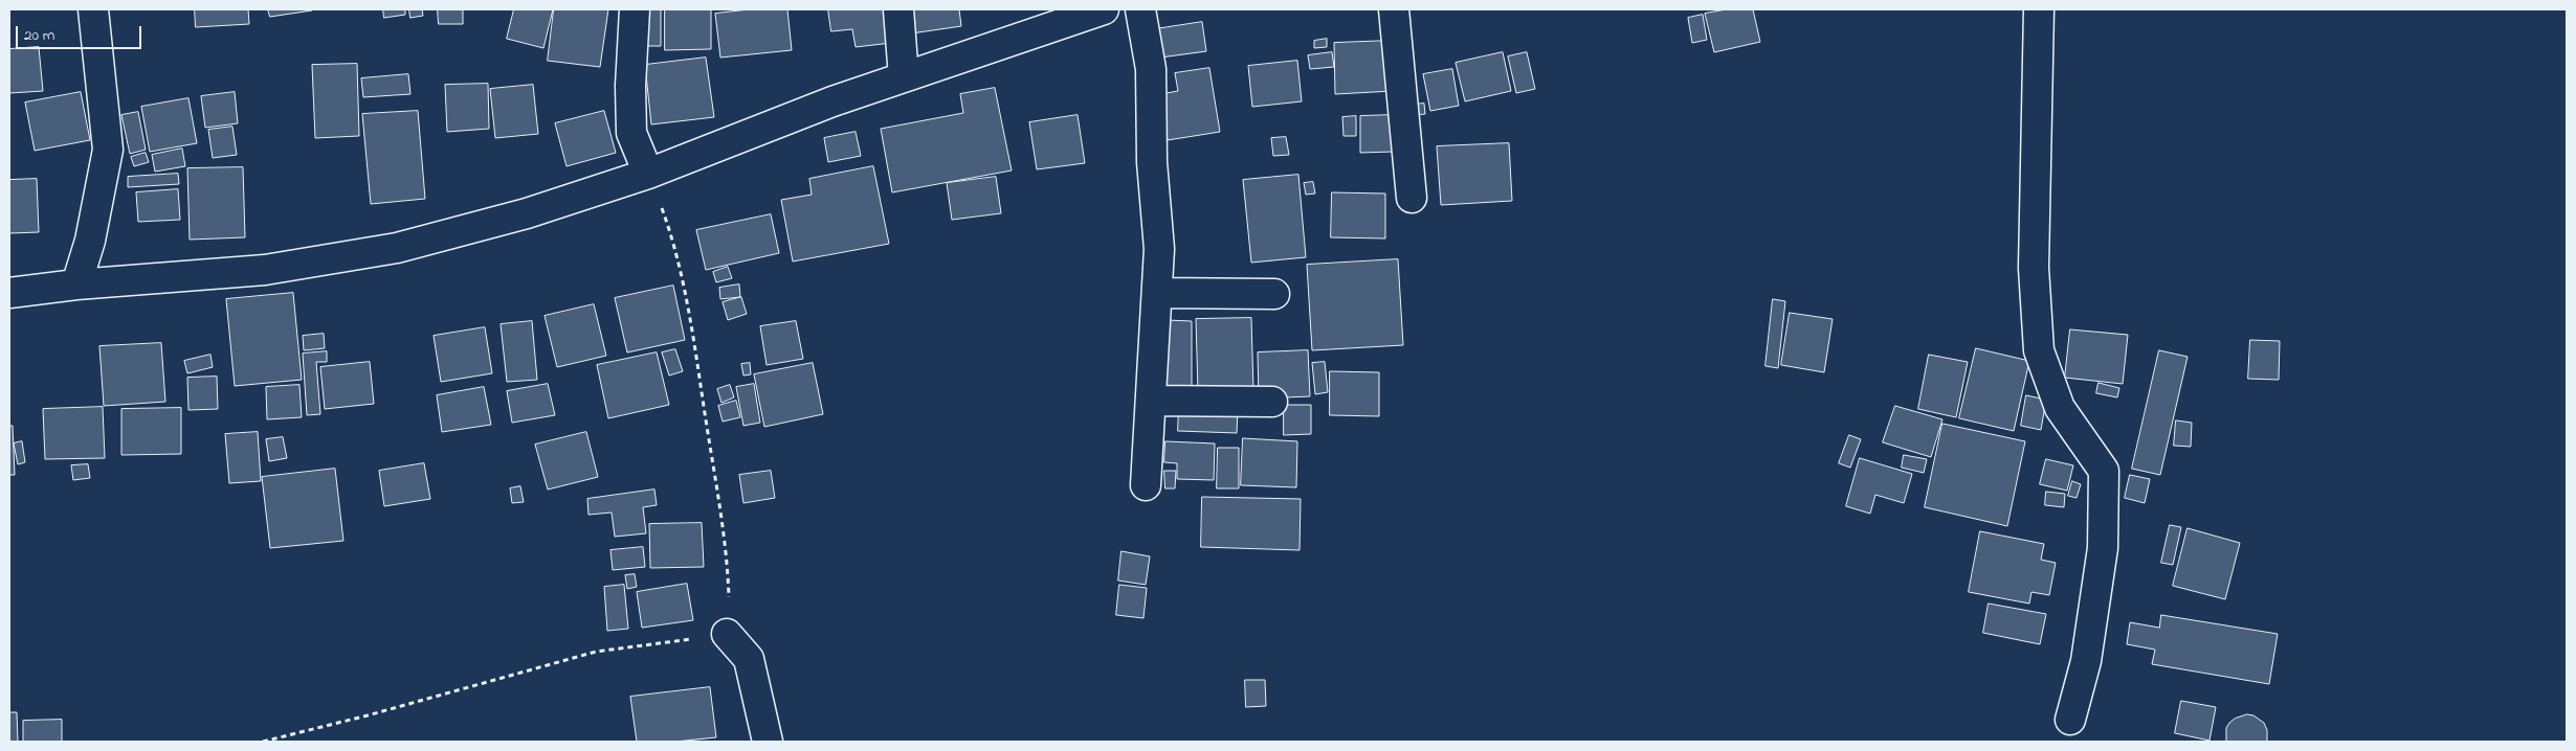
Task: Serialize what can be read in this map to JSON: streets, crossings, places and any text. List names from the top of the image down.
{
  "scale_bar": "20 m"
}
